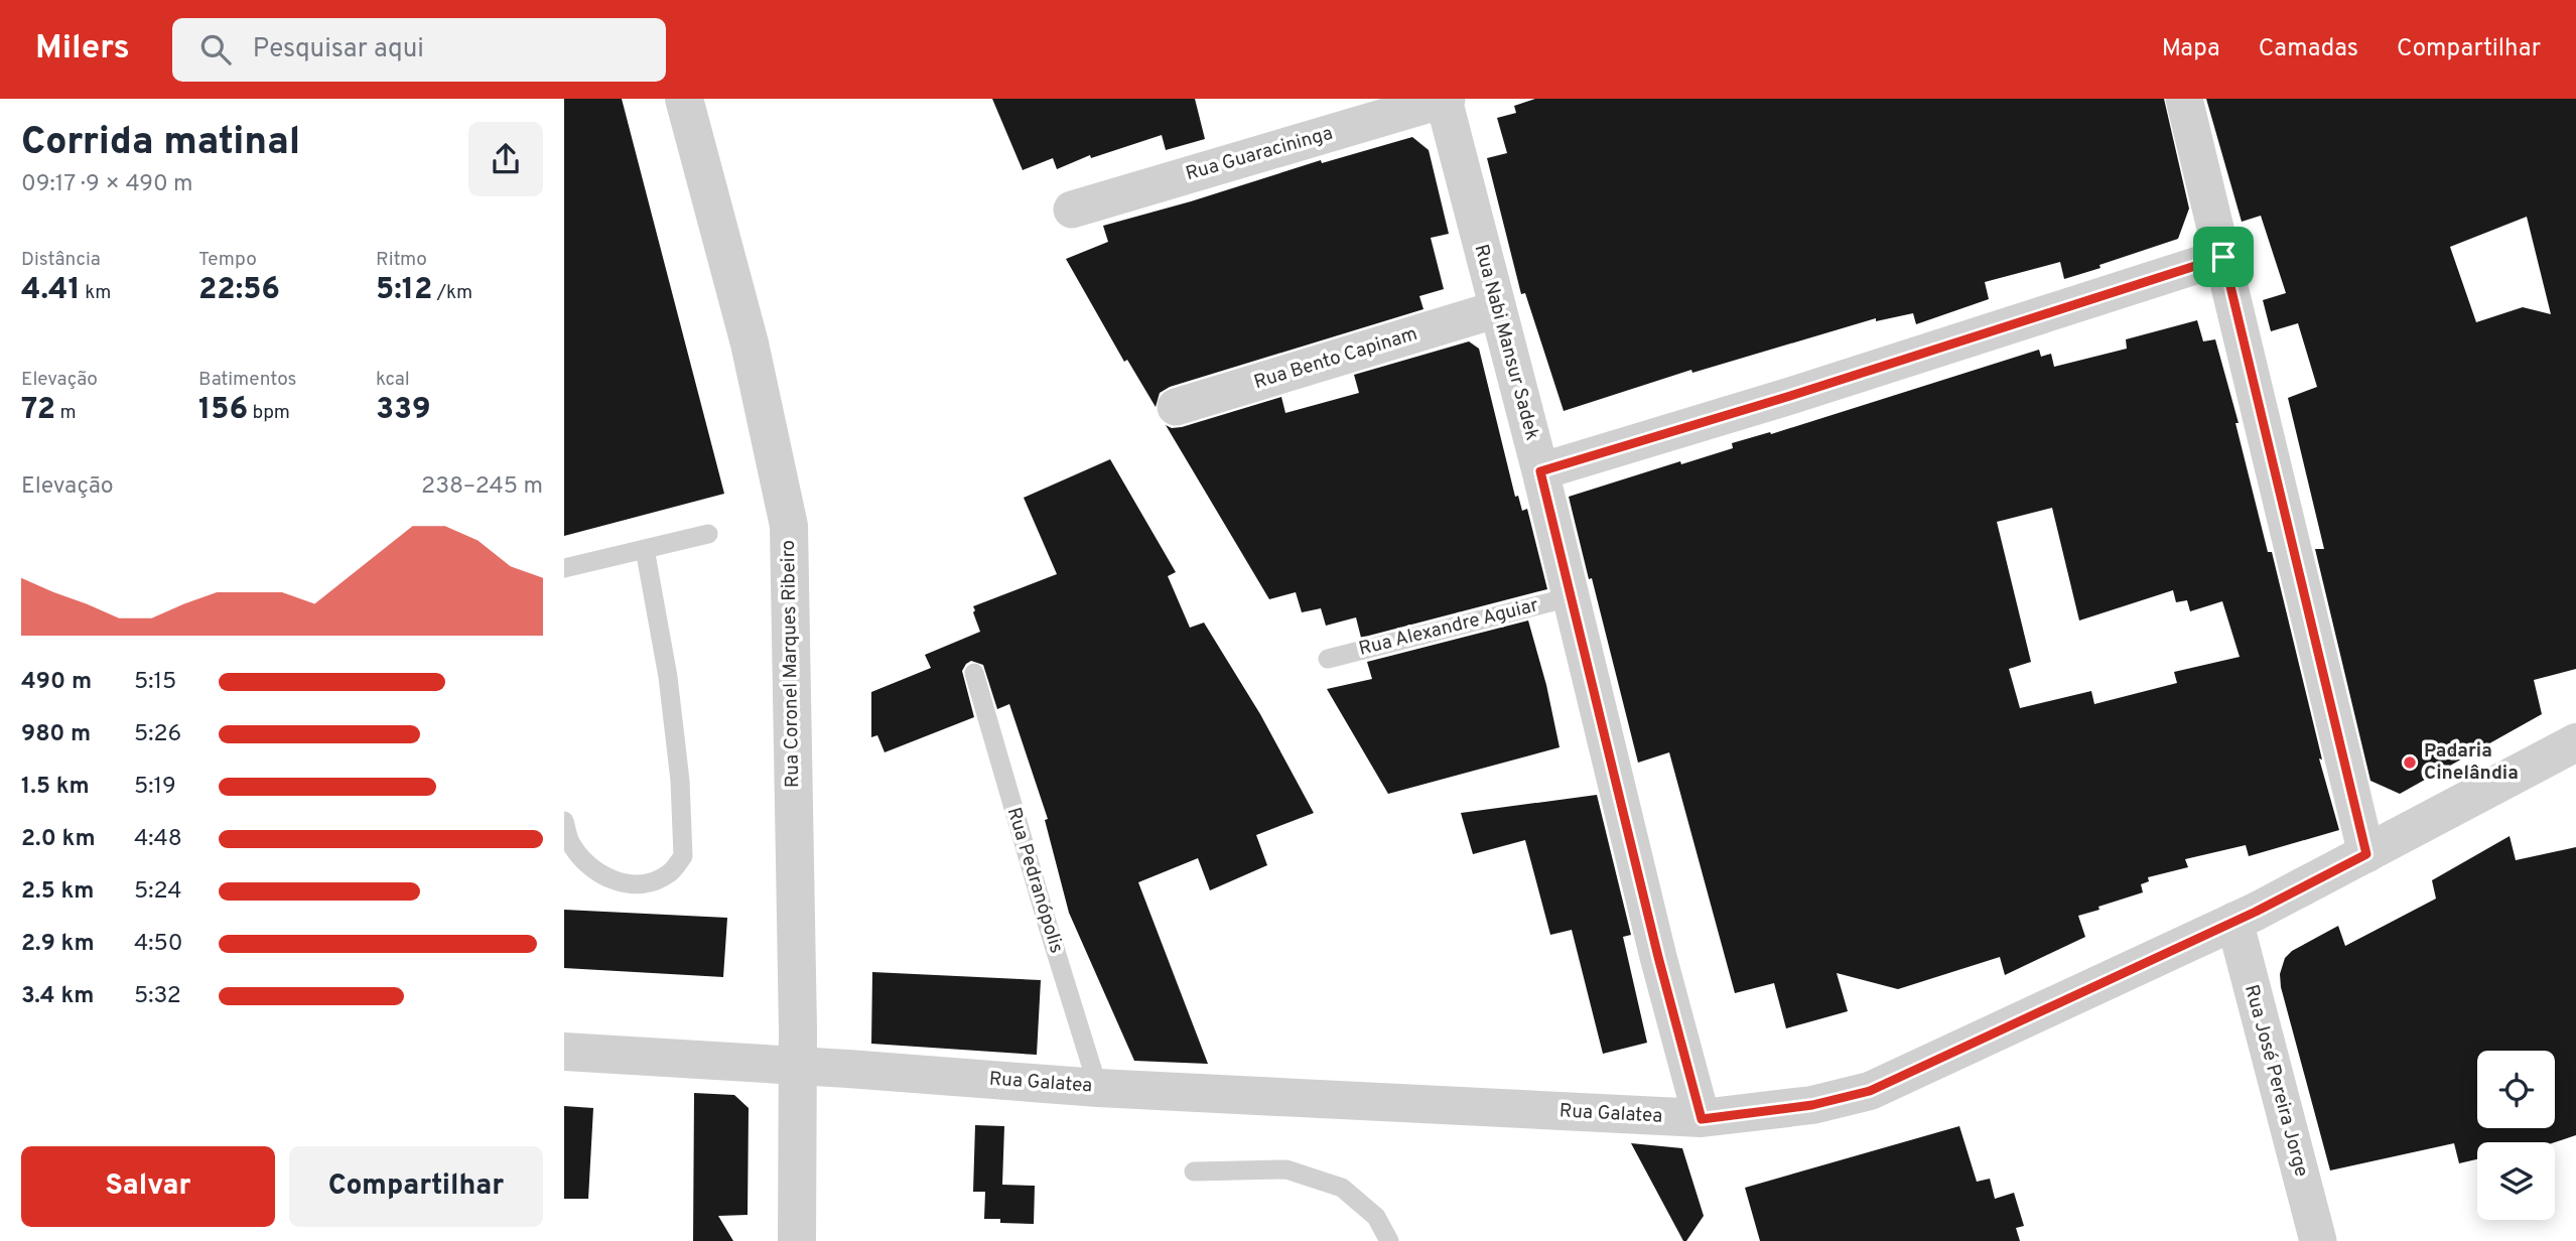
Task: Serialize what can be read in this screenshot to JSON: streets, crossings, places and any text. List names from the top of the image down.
{
  "streets": {
    "street": [
      "Rua Guaracininga",
      "Rua Nabi Mansur Sadek",
      "Rua Bento Capinam",
      "Rua Coronel Marques Ribeiro",
      "Rua José Pereira Jorge",
      "Rua Galatea"
    ],
    "lane": ["Rua Alexandre Aguiar", "Rua Pedranópolis"]
  },
  "crossings": [
    ["Rua Guaracininga", "Rua Nabi Mansur Sadek"],
    ["Rua Nabi Mansur Sadek", "Rua Bento Capinam"],
    ["Rua Nabi Mansur Sadek", "Rua Alexandre Aguiar"],
    ["Rua Nabi Mansur Sadek", "Rua Galatea"],
    ["Rua Coronel Marques Ribeiro", "Rua Galatea"],
    ["Rua Pedranópolis", "Rua Galatea"],
    ["Rua José Pereira Jorge", "Rua Galatea"]
  ],
  "places": ["Padaria Cinelândia"],
  "page": {
    "header": "Milers",
    "search": "Pesquisar aqui",
    "nav": ["Mapa", "Camadas", "Compartilhar"],
    "heading": ["Corrida matinal", "09:17 · 9 × 490 m"],
    "stats": [
      ["Distância", "4.41 km"],
      ["Tempo", "22:56"],
      ["Ritmo", "5:12 /km"],
      ["Elevação", "72 m"],
      ["Batimentos", "156 bpm"],
      ["kcal", "339"]
    ],
    "chart": ["Elevação", "238–245 m"],
    "list": [
      {
        "name": "490 m",
        "note": "5:15"
      },
      {
        "name": "980 m",
        "note": "5:26"
      },
      {
        "name": "1.5 km",
        "note": "5:19"
      },
      {
        "name": "2.0 km",
        "note": "4:48"
      },
      {
        "name": "2.5 km",
        "note": "5:24"
      },
      {
        "name": "2.9 km",
        "note": "4:50"
      },
      {
        "name": "3.4 km",
        "note": "5:32"
      }
    ],
    "buttons": ["Salvar", "Compartilhar"]
  }
}
